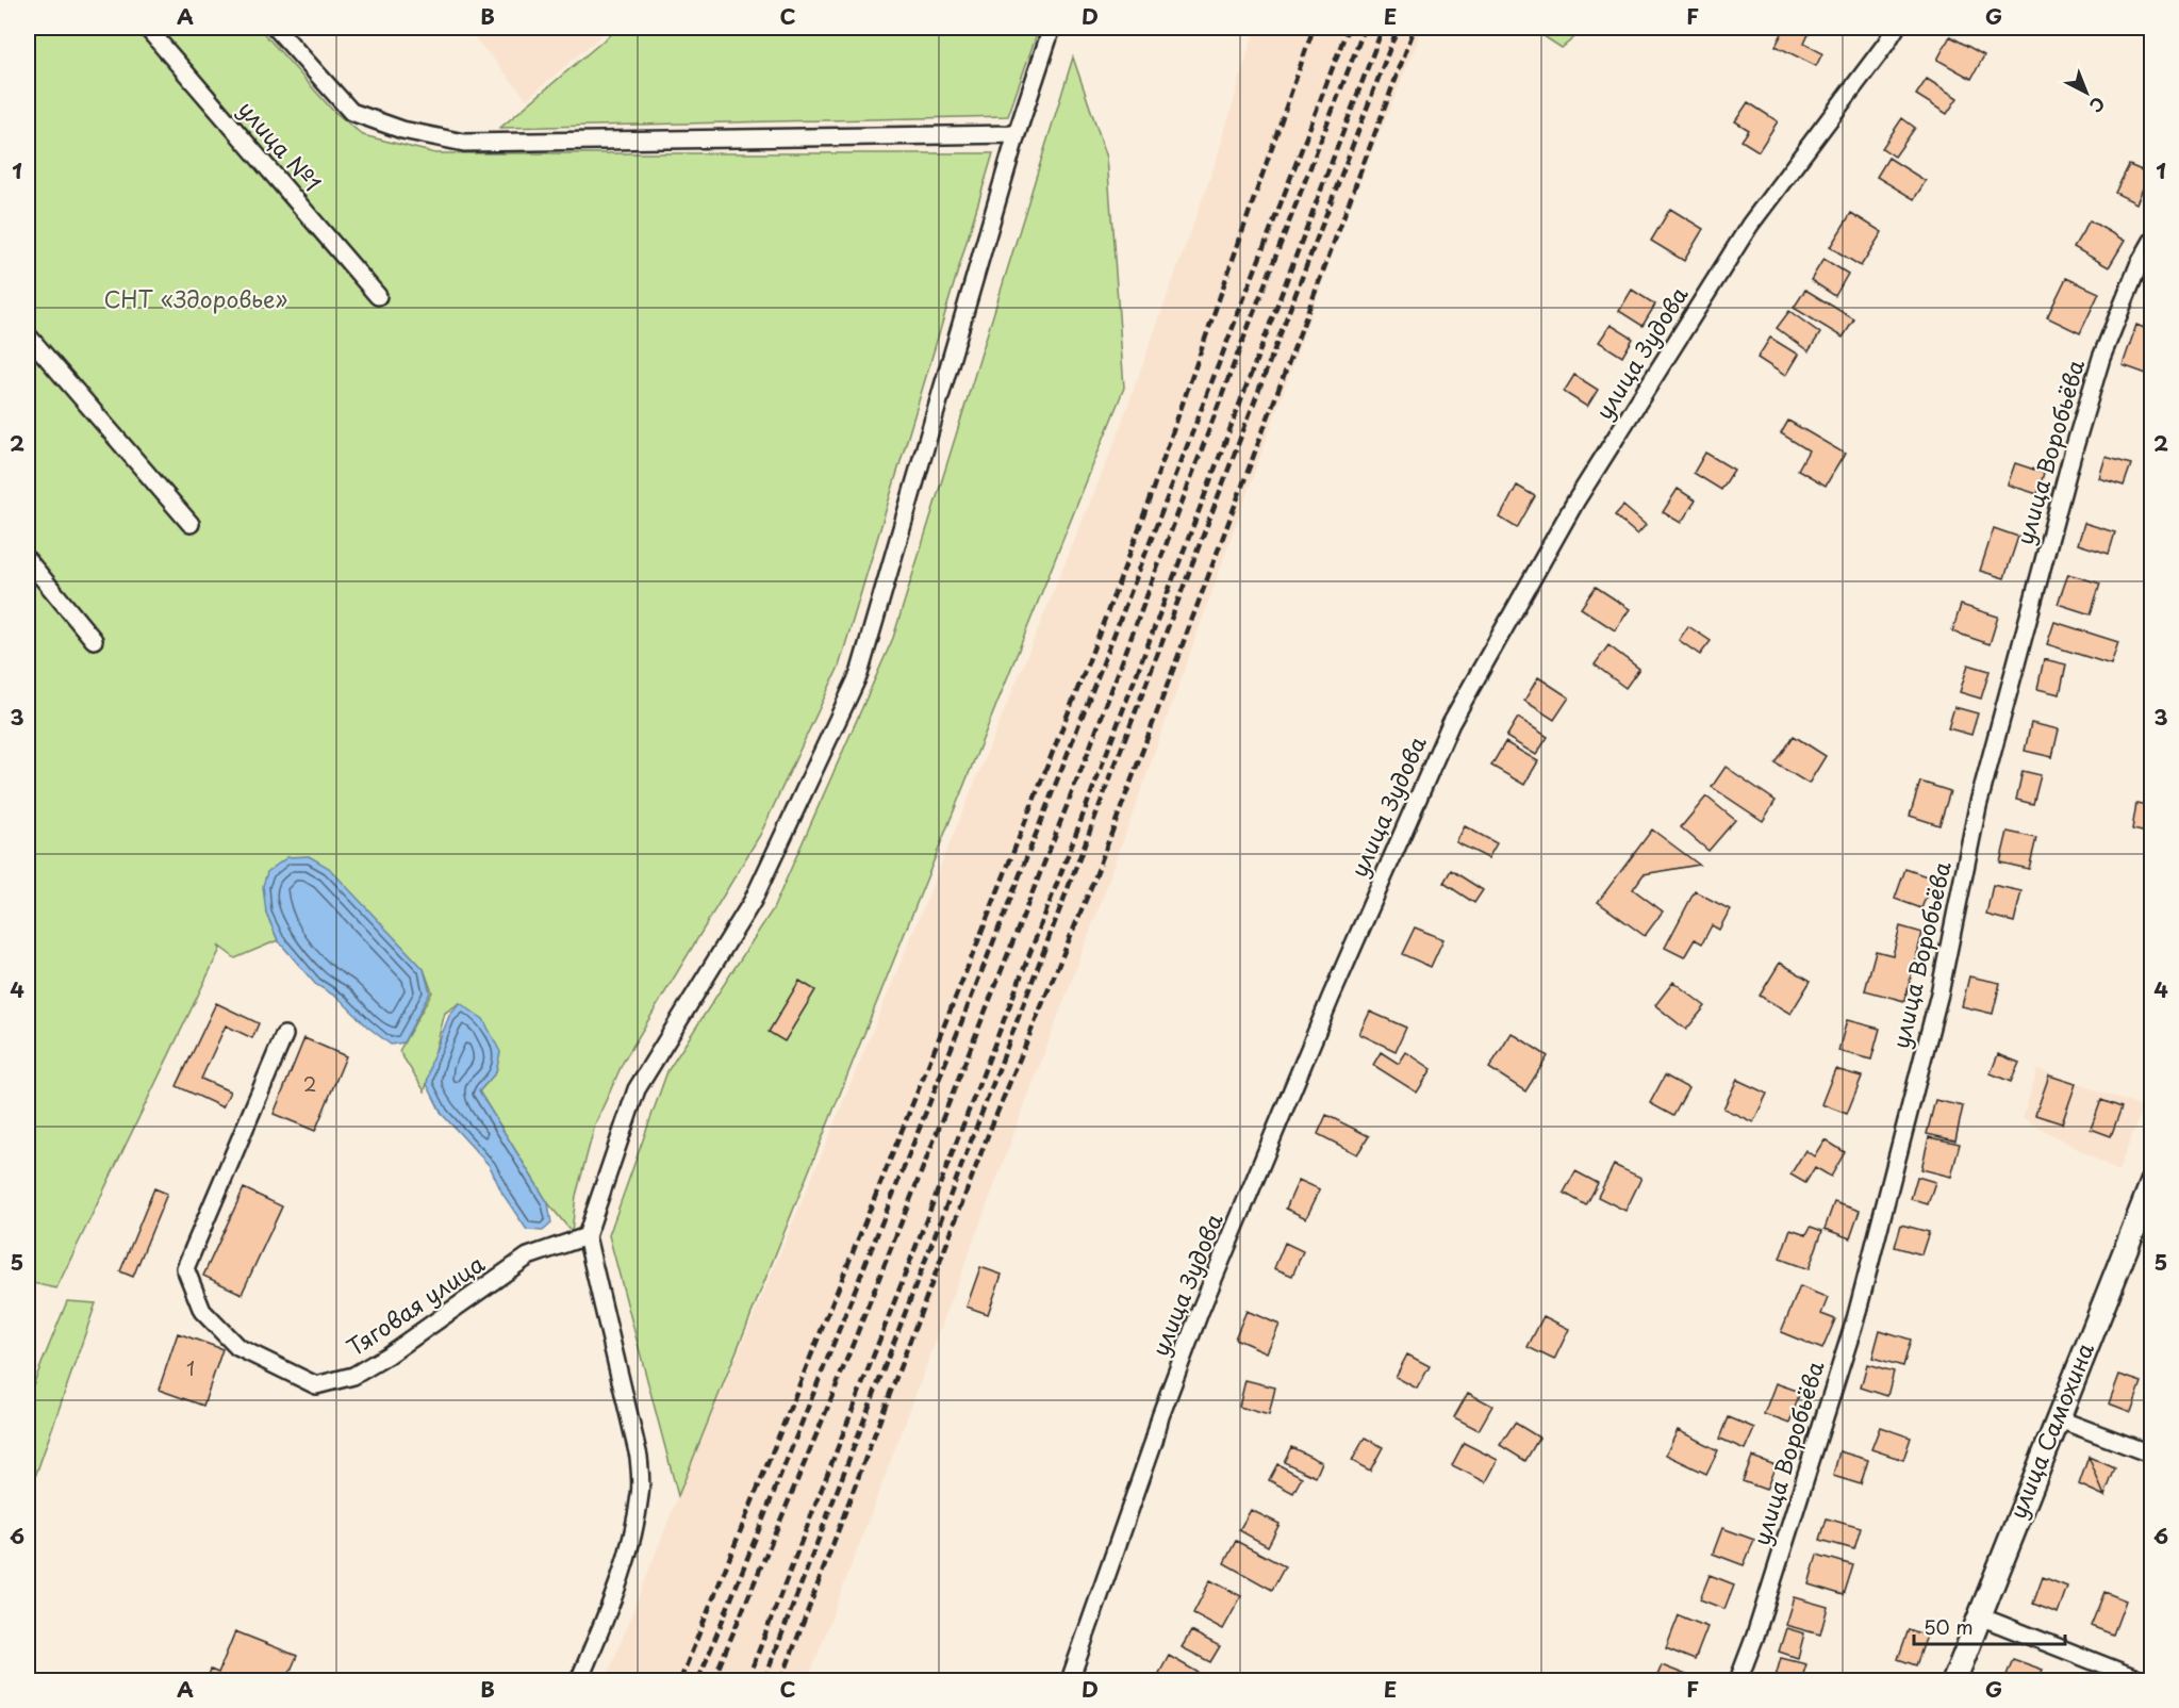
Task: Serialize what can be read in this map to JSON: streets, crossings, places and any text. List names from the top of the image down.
{
  "streets": {
    "street": [
      "улица №1",
      "улица Зудова",
      "улица Воробьёва",
      "Тяговая улица",
      "улица Самохина"
    ]
  },
  "parks": ["СНТ «Здоровье»"],
  "house_numbers": ["2", "1"],
  "scale_bar": "50 m",
  "north": "bottom right",
  "grid": {
    "columns": [
      "A",
      "B",
      "C",
      "D",
      "E",
      "F",
      "G"
    ],
    "rows": [
      "1",
      "2",
      "3",
      "4",
      "5",
      "6"
    ]
  }
}
